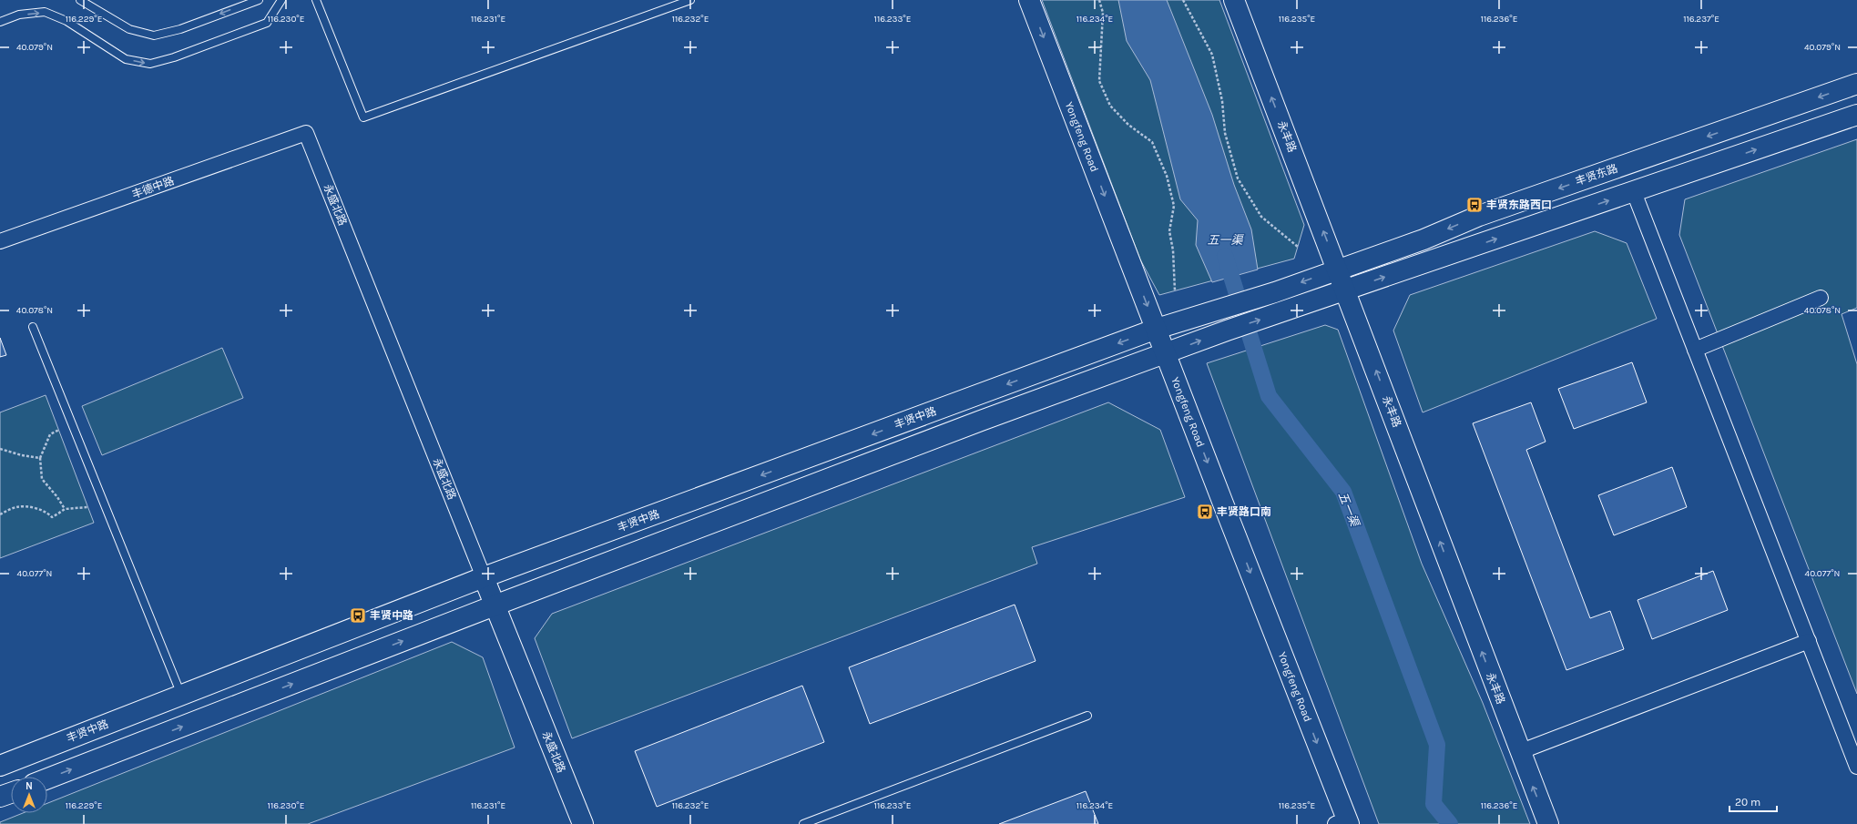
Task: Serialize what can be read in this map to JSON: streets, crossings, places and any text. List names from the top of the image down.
{
  "streets": {
    "street": [
      "永丰路",
      "Yongfeng Road",
      "丰贤东路",
      "丰德中路",
      "永盛北路",
      "丰贤中路"
    ]
  },
  "crossings": [
    ["永丰路", "丰贤东路"],
    ["Yongfeng Road", "丰贤中路"],
    ["丰贤东路", "丰贤中路"],
    ["丰德中路", "永盛北路"],
    ["永盛北路", "丰贤中路"]
  ],
  "one_way": ["永丰路", "Yongfeng Road"],
  "water": ["五一渠"],
  "places": {
    "bus stop": ["丰贤东路西口", "丰贤路口南", "丰贤中路"]
  },
  "scale_bar": "20 m",
  "north": "top",
  "coordinates": [
    "116.229°E",
    "116.230°E",
    "116.231°E",
    "116.232°E",
    "116.233°E",
    "116.234°E",
    "116.235°E",
    "116.236°E",
    "116.237°E",
    "40.079°N",
    "40.078°N",
    "40.077°N"
  ]
}
